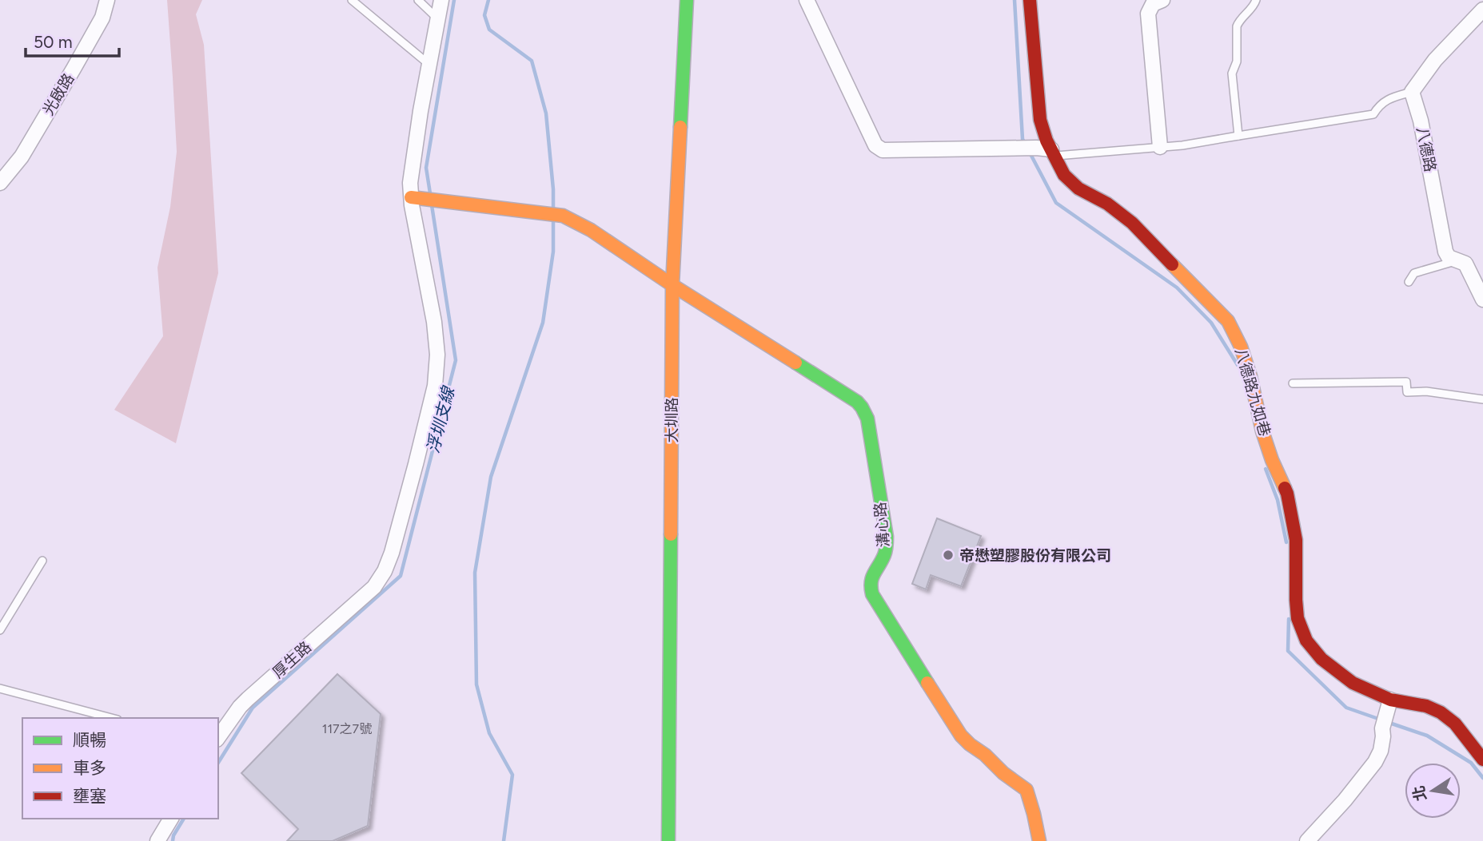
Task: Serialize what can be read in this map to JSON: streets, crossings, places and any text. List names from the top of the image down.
{
  "streets": {
    "street": [
      "光啟路",
      "八德路",
      "八德路九如巷",
      "大圳路",
      "溝心路",
      "厚生路"
    ]
  },
  "crossings": [
    ["大圳路", "溝心路"],
    ["溝心路", "厚生路"]
  ],
  "water": ["浮圳支線"],
  "places": ["帝懋塑膠股份有限公司"],
  "house_numbers": ["117之7號"],
  "legend": ["順暢", "車多", "壅塞"],
  "scale_bar": "50 m",
  "north": "left"
}
